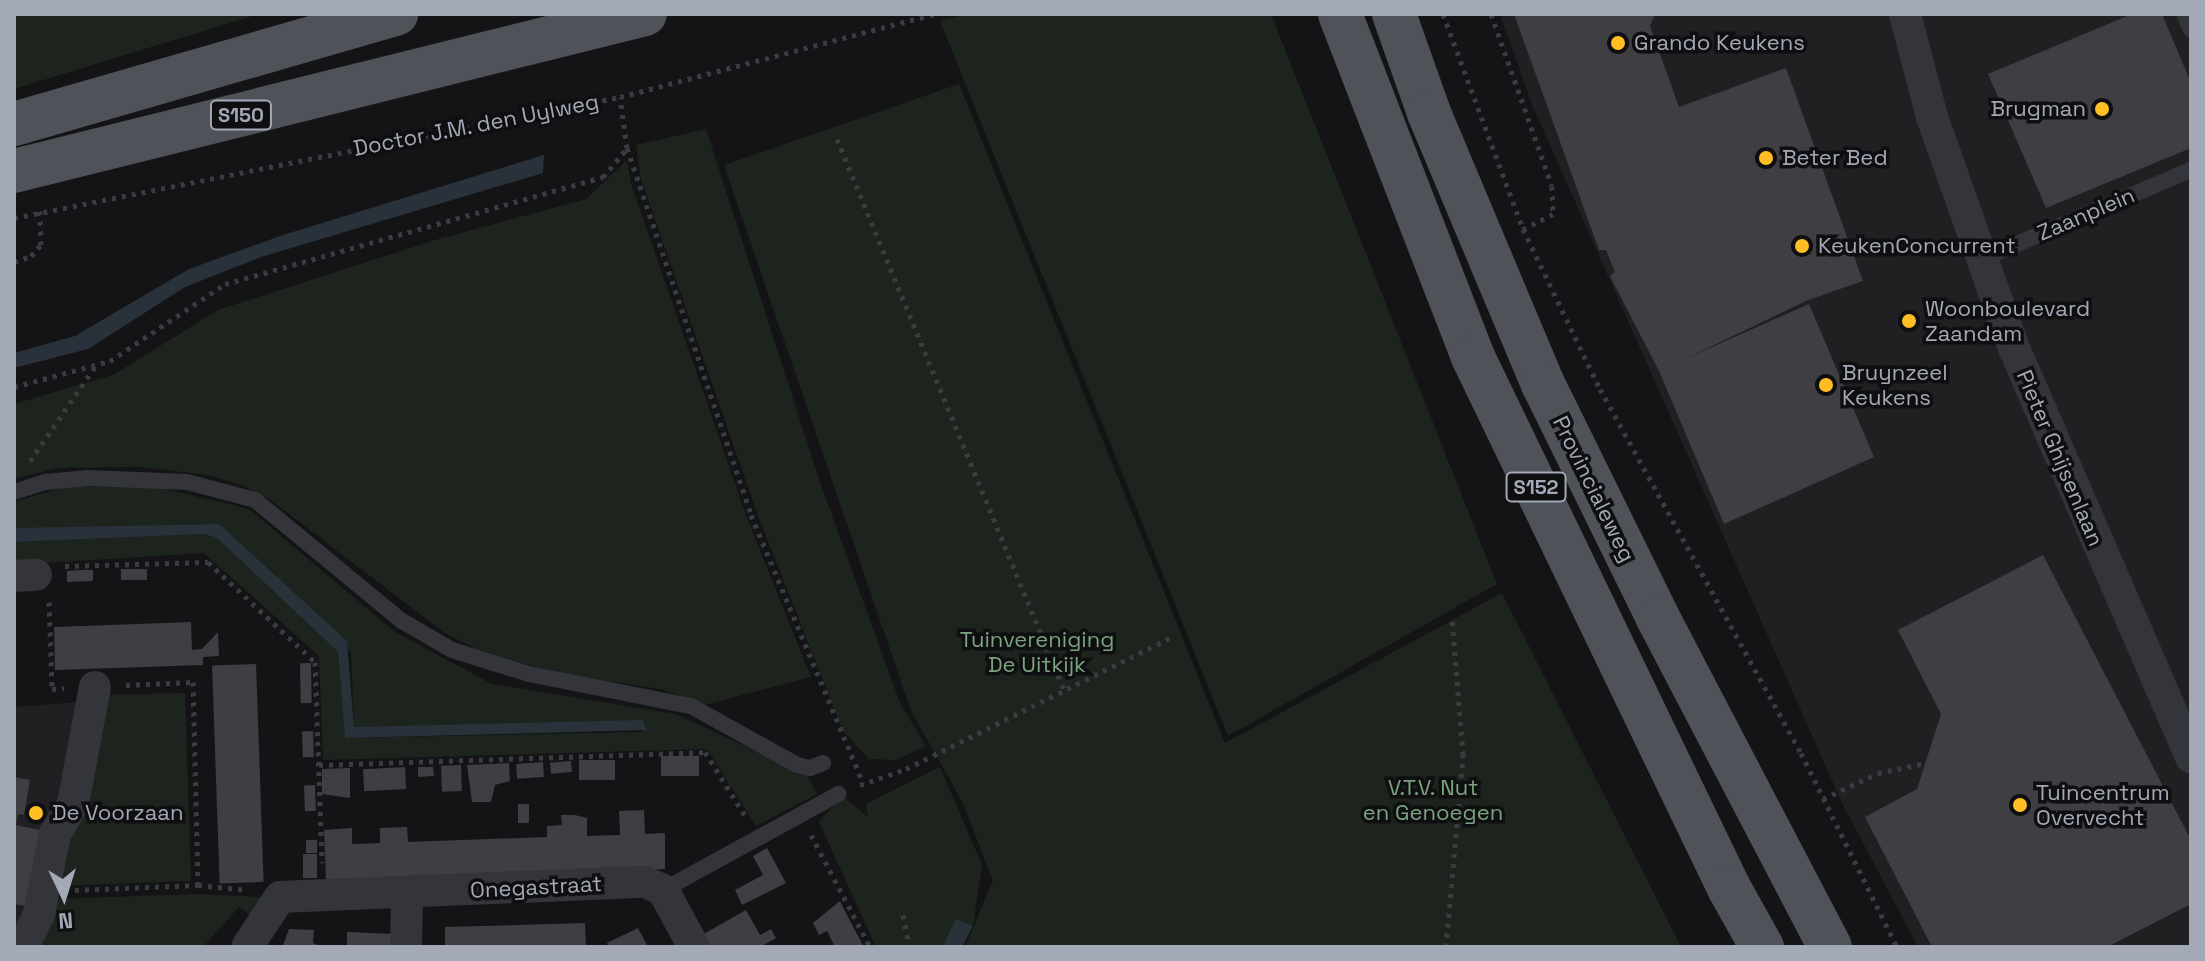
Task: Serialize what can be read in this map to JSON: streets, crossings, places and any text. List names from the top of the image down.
{
  "streets": {
    "main road": ["S150", "S152", "Provincialeweg"],
    "street": ["Pieter Ghijsenlaan", "Onegastraat"],
    "lane": ["Zaanplein"],
    "path": ["Doctor J.M. den Uylweg"]
  },
  "crossings": [
    ["Zaanplein", "Pieter Ghijsenlaan"]
  ],
  "parks": ["Tuinvereniging De Uitkijk", "V.T.V. Nut en Genoegen"],
  "places": [
    "Grando Keukens",
    "Brugman",
    "Beter Bed",
    "KeukenConcurrent",
    "Woonboulevard Zaandam",
    "Bruynzeel Keukens",
    "Tuincentrum Overvecht",
    "De Voorzaan"
  ],
  "north": "bottom"
}
